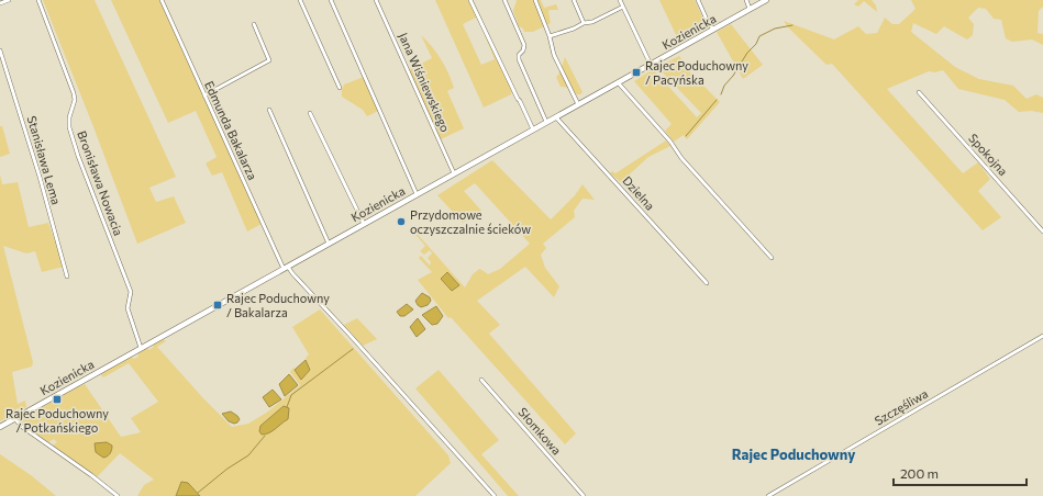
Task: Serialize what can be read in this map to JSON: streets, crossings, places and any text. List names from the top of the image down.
{
  "streets": {
    "main road": ["Kozienicka"],
    "street": [
      "Jana Wiśniewskiego",
      "Edmunda Bakalarza",
      "Spokojna",
      "Stanisława Lema",
      "Bronisława Nowacia",
      "Dzielna",
      "Szczęśliwa",
      "Słomkowa"
    ]
  },
  "crossings": [
    ["Kozienicka", "Jana Wiśniewskiego"],
    ["Kozienicka", "Edmunda Bakalarza"],
    ["Kozienicka", "Bronisława Nowacia"],
    ["Kozienicka", "Dzielna"]
  ],
  "districts": ["Rajec Poduchowny"],
  "places": {
    "transit": ["Rajec Poduchowny / Pacyńska", "Rajec Poduchowny / Bakalarza", "Rajec Poduchowny / Potkańskiego"],
    "other": ["Przydomowe oczyszczalnie ścieków"]
  },
  "scale_bar": "200 m"
}
